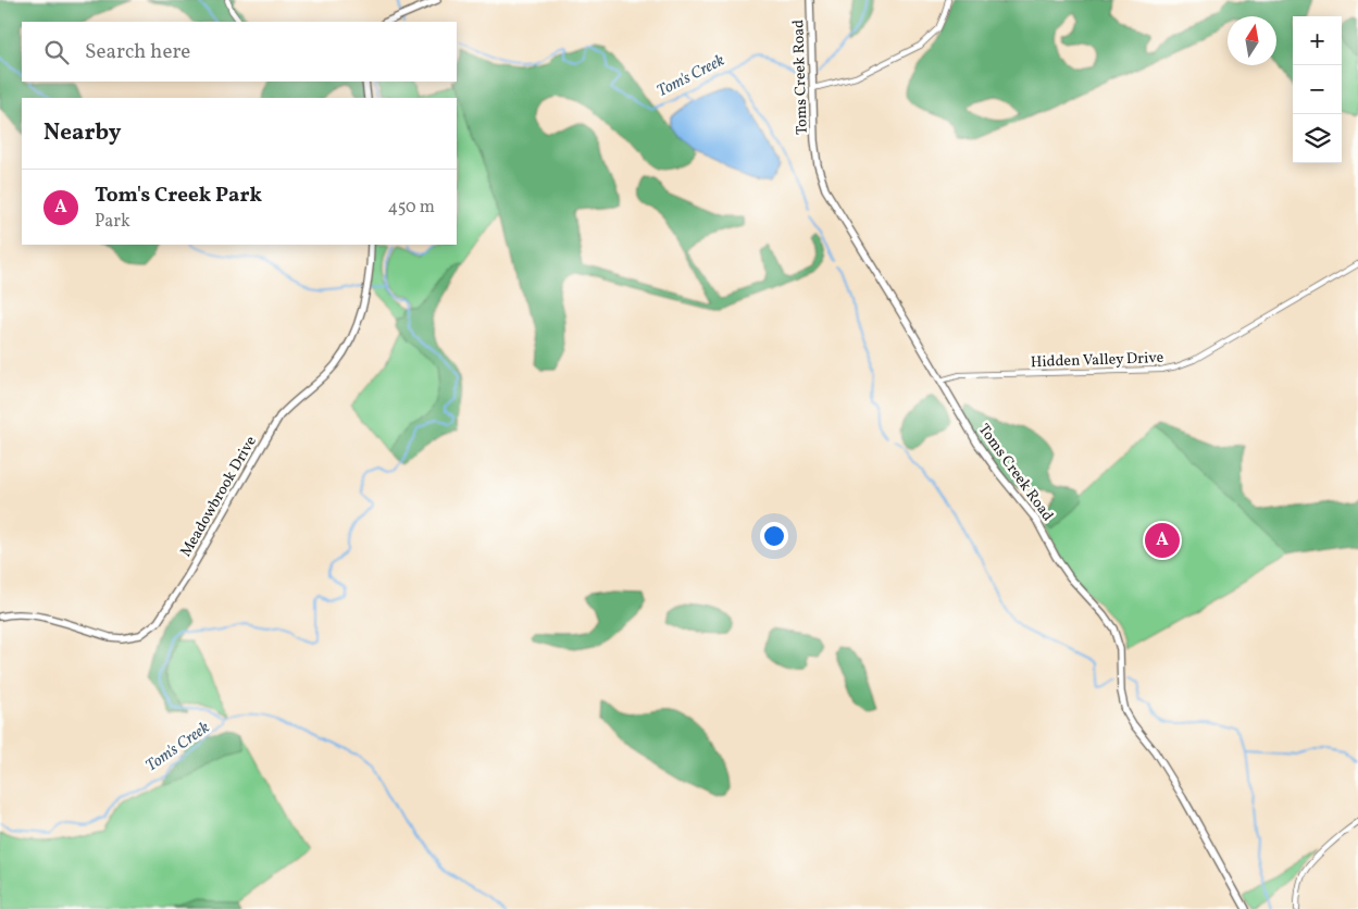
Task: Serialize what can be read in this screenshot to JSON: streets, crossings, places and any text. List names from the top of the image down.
{
  "streets": {
    "street": ["Toms Creek Road", "Hidden Valley Drive", "Meadowbrook Drive"]
  },
  "crossings": [
    ["Toms Creek Road", "Hidden Valley Drive"]
  ],
  "water": ["Tom's Creek"],
  "north": "top",
  "page": {
    "map_buttons": ["+", "−"],
    "search": "Search here",
    "heading": "Nearby",
    "list": [
      {
        "mark": "A",
        "name": "Tom's Creek Park",
        "note": "Park",
        "value": "450 m"
      }
    ],
    "pins": "A"
  }
}
